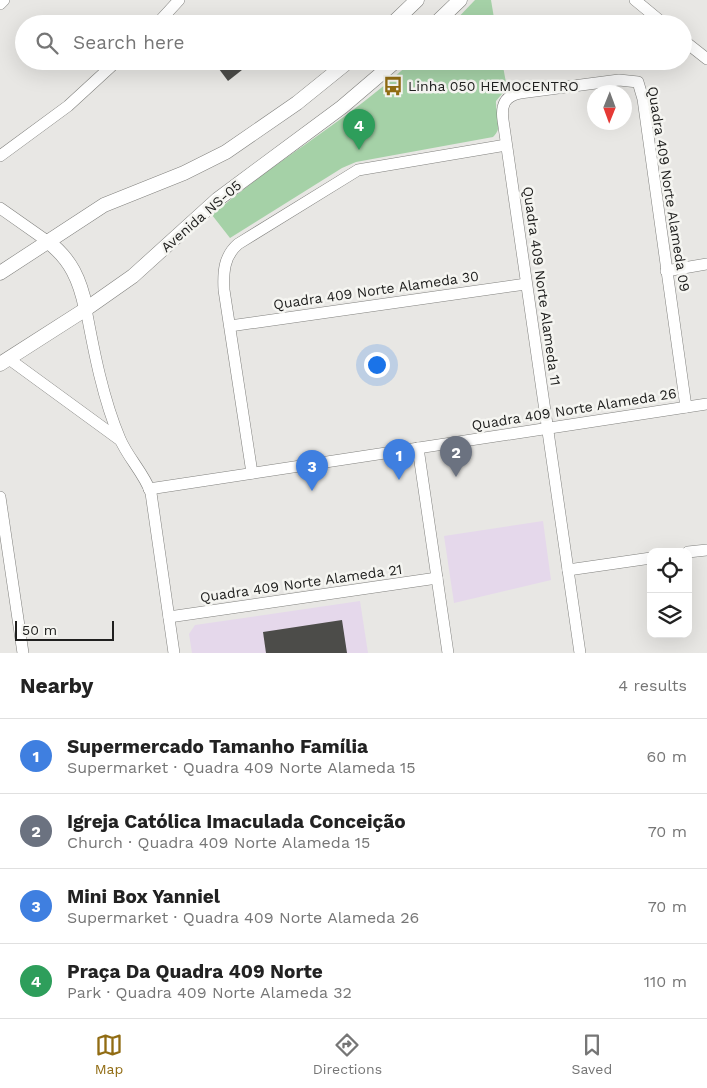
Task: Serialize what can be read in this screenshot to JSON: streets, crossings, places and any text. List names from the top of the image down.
{
  "streets": {
    "street": [
      "Quadra 409 Norte Alameda 09",
      "Avenida NS-05",
      "Quadra 409 Norte Alameda 11",
      "Quadra 409 Norte Alameda 30",
      "Quadra 409 Norte Alameda 26",
      "Quadra 409 Norte Alameda 21"
    ]
  },
  "crossings": [
    ["Quadra 409 Norte Alameda 09", "Quadra 409 Norte Alameda 11"],
    ["Quadra 409 Norte Alameda 09", "Quadra 409 Norte Alameda 26"],
    ["Quadra 409 Norte Alameda 11", "Quadra 409 Norte Alameda 30"],
    ["Quadra 409 Norte Alameda 11", "Quadra 409 Norte Alameda 26"]
  ],
  "places": {
    "bus stop": ["Linha 050 HEMOCENTRO"]
  },
  "scale_bar": "50 m",
  "north": "bottom",
  "page": {
    "search": "Search here",
    "pins": [
      "4",
      "2",
      "1",
      "3"
    ],
    "scale": "50 m",
    "heading": ["Nearby", "4 results"],
    "list": [
      {
        "mark": "1",
        "name": "Supermercado Tamanho Família",
        "note": "Supermarket · Quadra 409 Norte Alameda 15",
        "value": "60 m"
      },
      {
        "mark": "2",
        "name": "Igreja Católica Imaculada Conceição",
        "note": "Church · Quadra 409 Norte Alameda 15",
        "value": "70 m"
      },
      {
        "mark": "3",
        "name": "Mini Box Yanniel",
        "note": "Supermarket · Quadra 409 Norte Alameda 26",
        "value": "70 m"
      },
      {
        "mark": "4",
        "name": "Praça Da Quadra 409 Norte",
        "note": "Park · Quadra 409 Norte Alameda 32",
        "value": "110 m"
      }
    ],
    "nav": ["Map", "Directions", "Saved"]
  }
}
